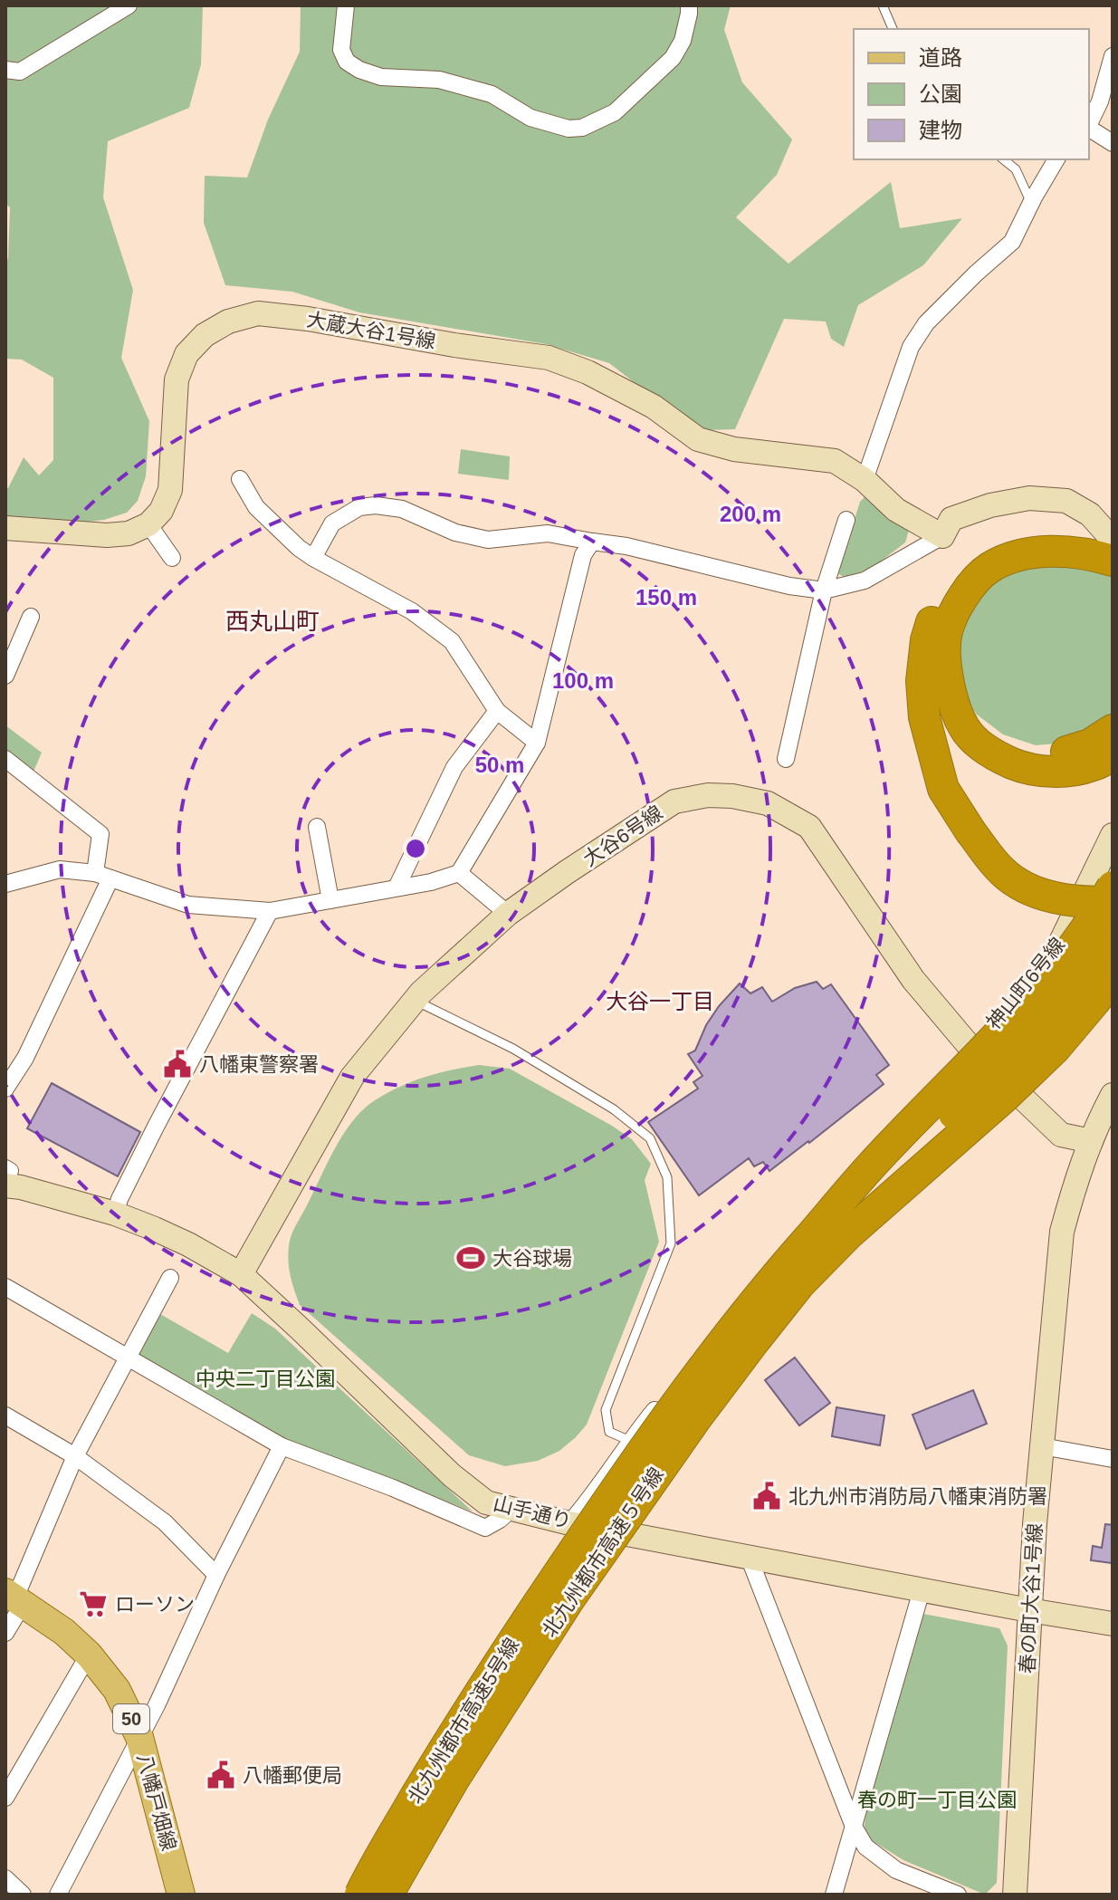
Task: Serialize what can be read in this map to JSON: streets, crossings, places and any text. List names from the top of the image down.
{
  "streets": {
    "highway": ["北九州都市高速５号線", "北九州都市高速5号線"],
    "main road": ["50", "八幡戸畑線"],
    "street": [
      "大蔵大谷1号線",
      "大谷6号線",
      "神山町6号線",
      "山手通り",
      "春の町大谷1号線"
    ]
  },
  "crossings": [
    ["大谷6号線", "神山町6号線"],
    ["大谷6号線", "山手通り"],
    ["大谷6号線", "春の町大谷1号線"],
    ["山手通り", "春の町大谷1号線"]
  ],
  "districts": ["西丸山町", "大谷一丁目"],
  "parks": ["中央二丁目公園", "春の町一丁目公園"],
  "places": {
    "public building": ["八幡東警察署", "北九州市消防局八幡東消防署", "八幡郵便局"],
    "sports": ["大谷球場"],
    "supermarket": ["ローソン"]
  },
  "legend": ["道路", "公園", "建物"],
  "rings": [
    "200 m",
    "150 m",
    "100 m",
    "50 m"
  ]
}
